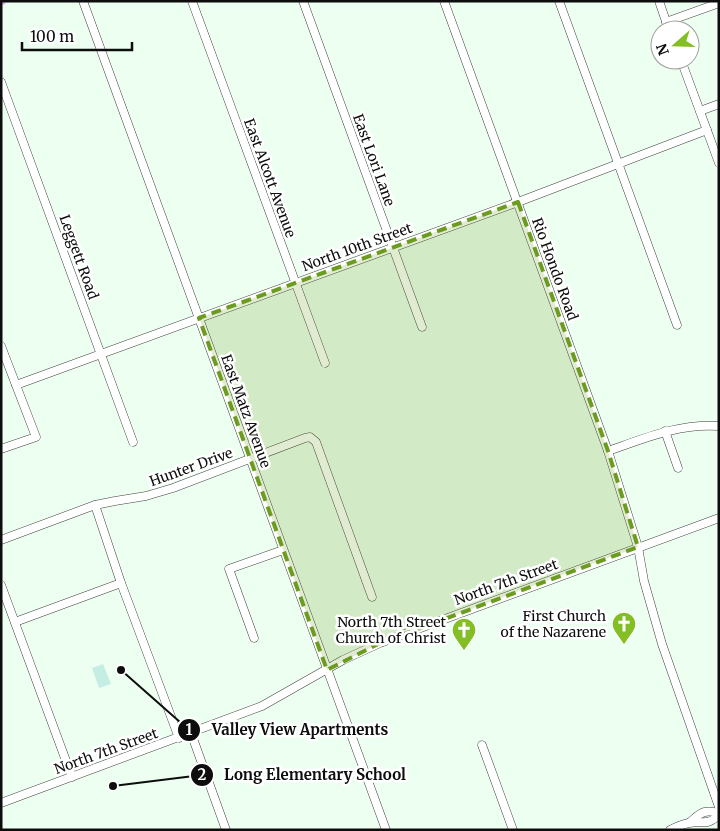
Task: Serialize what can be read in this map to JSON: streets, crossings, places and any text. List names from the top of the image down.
{
  "streets": {
    "street": [
      "East Lori Lane",
      "East Alcott Avenue",
      "North 10th Street",
      "Leggett Road",
      "Rio Hondo Road",
      "East Matz Avenue",
      "Hunter Drive",
      "North 7th Street"
    ]
  },
  "crossings": [
    ["East Lori Lane", "North 10th Street"],
    ["East Alcott Avenue", "North 10th Street"],
    ["North 10th Street", "Leggett Road"],
    ["North 10th Street", "Rio Hondo Road"],
    ["North 10th Street", "East Matz Avenue"],
    ["Rio Hondo Road", "North 7th Street"],
    ["East Matz Avenue", "Hunter Drive"],
    ["East Matz Avenue", "North 7th Street"]
  ],
  "places": {
    "church": ["First Church of the Nazarene", "North 7th Street Church of Christ"],
    "other": ["Valley View Apartments", "Long Elementary School"]
  },
  "scale_bar": "100 m",
  "north": "left"
}
